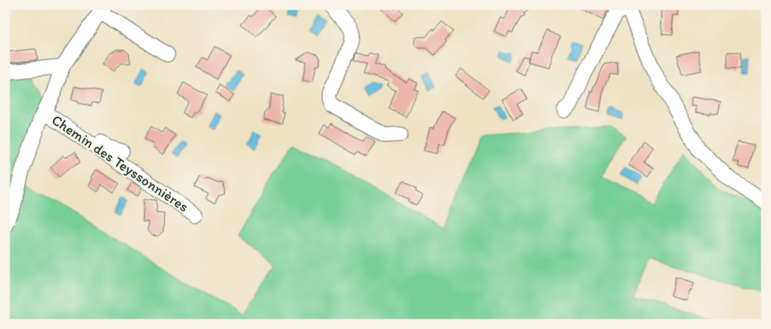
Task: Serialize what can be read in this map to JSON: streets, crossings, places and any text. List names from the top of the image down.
{
  "streets": {
    "street": ["Chemin des Teyssonnières"]
  }
}
